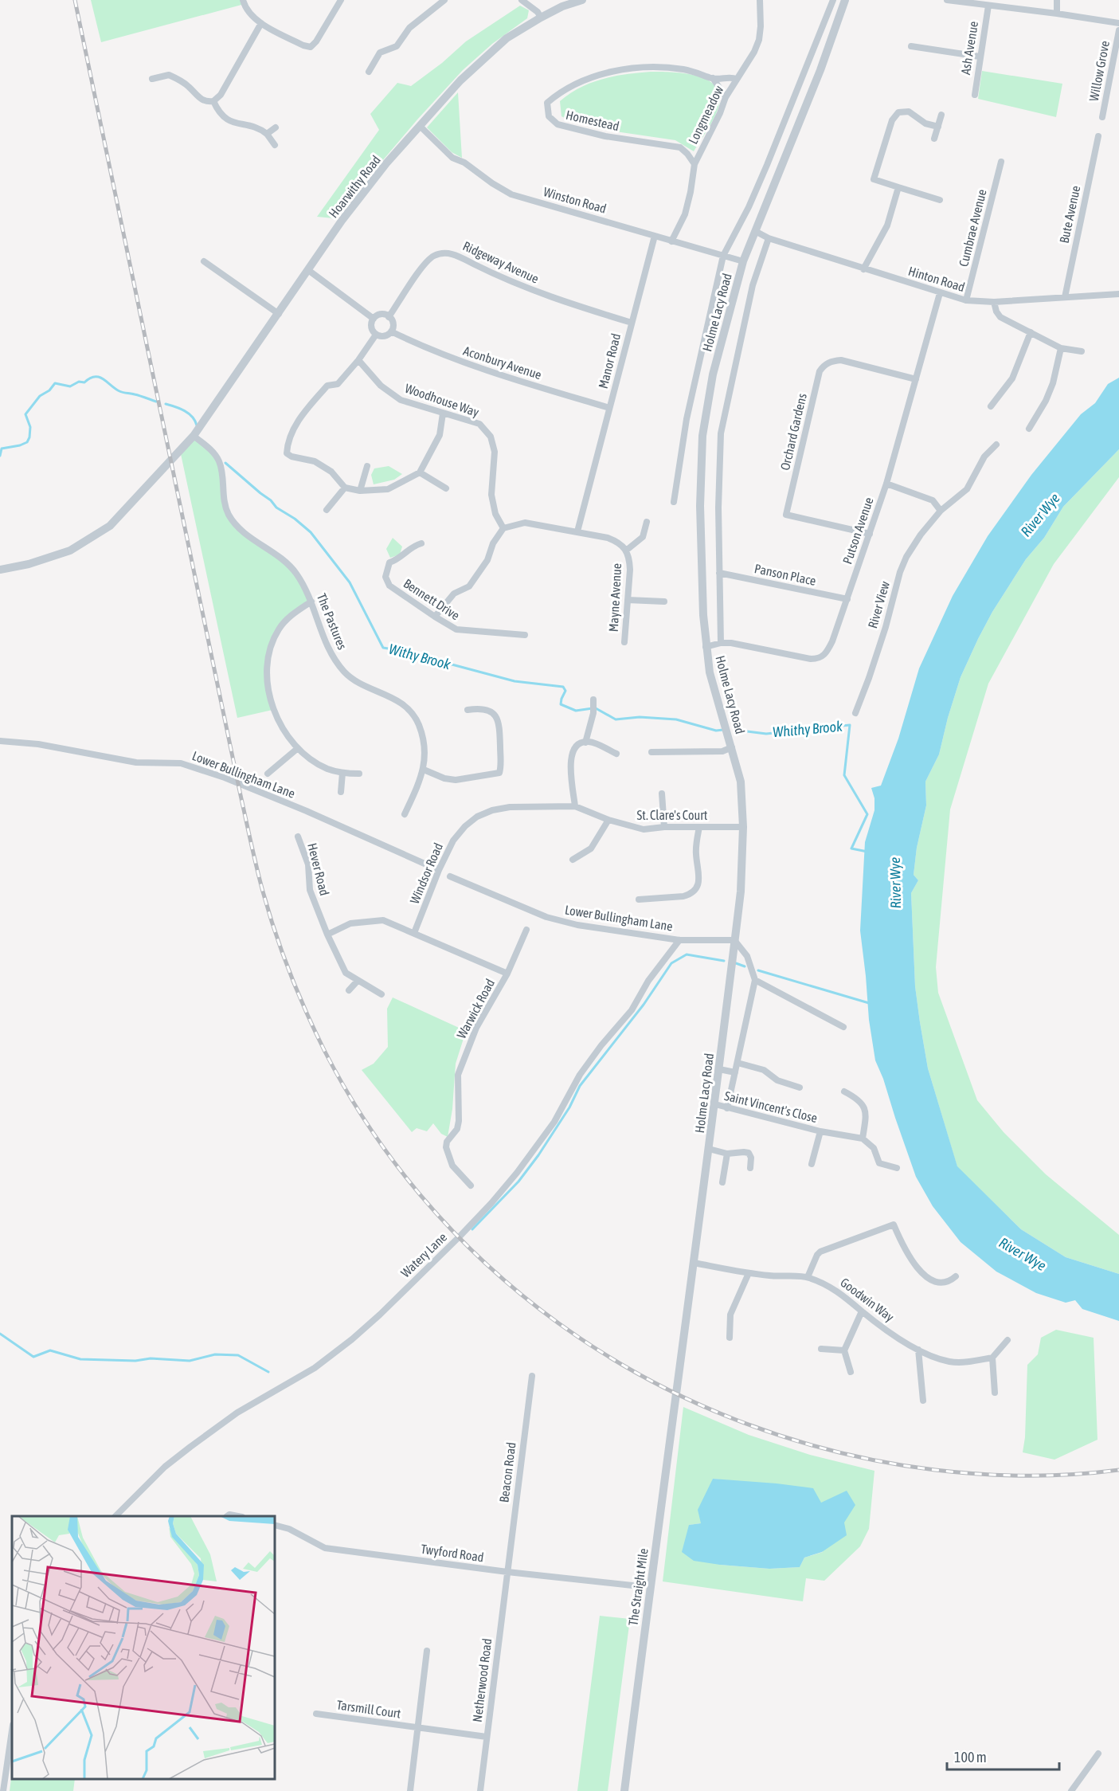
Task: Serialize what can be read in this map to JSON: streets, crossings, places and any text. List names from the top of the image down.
{
  "streets": {
    "street": [
      "Ash Avenue",
      "Willow Grove",
      "Longmeadow",
      "Homestead",
      "Hoarwithy Road",
      "Winston Road",
      "Bute Avenue",
      "Cumbrae Avenue",
      "Ridgeway Avenue",
      "Hinton Road",
      "Holme Lacy Road",
      "Manor Road",
      "Aconbury Avenue",
      "Woodhouse Way",
      "Orchard Gardens",
      "Putson Avenue",
      "Panson Place",
      "Mayne Avenue",
      "Bennett Drive",
      "River View",
      "The Pastures",
      "Lower Bullingham Lane",
      "St. Clare's Court",
      "Hever Road",
      "Windsor Road",
      "Warwick Road",
      "Saint Vincent's Close",
      "Watery Lane",
      "Goodwin Way",
      "Beacon Road",
      "Twyford Road",
      "The Straight Mile",
      "Netherwood Road",
      "Tarsmill Court"
    ]
  },
  "crossings": [
    ["Longmeadow", "Homestead"],
    ["Longmeadow", "Winston Road"],
    ["Hoarwithy Road", "Winston Road"],
    ["Hoarwithy Road", "The Pastures"],
    ["Winston Road", "Holme Lacy Road"],
    ["Winston Road", "Manor Road"],
    ["Bute Avenue", "Hinton Road"],
    ["Cumbrae Avenue", "Hinton Road"],
    ["Ridgeway Avenue", "Manor Road"],
    ["Ridgeway Avenue", "Aconbury Avenue"],
    ["Hinton Road", "Holme Lacy Road"],
    ["Hinton Road", "Putson Avenue"],
    ["Holme Lacy Road", "Putson Avenue"],
    ["Holme Lacy Road", "Lower Bullingham Lane"],
    ["Holme Lacy Road", "St. Clare's Court"],
    ["Holme Lacy Road", "Saint Vincent's Close"],
    ["Holme Lacy Road", "Goodwin Way"],
    ["Holme Lacy Road", "The Straight Mile"],
    ["Manor Road", "Aconbury Avenue"],
    ["Manor Road", "Mayne Avenue"],
    ["Woodhouse Way", "Mayne Avenue"],
    ["Orchard Gardens", "Putson Avenue"],
    ["Putson Avenue", "Panson Place"],
    ["Lower Bullingham Lane", "Windsor Road"],
    ["Lower Bullingham Lane", "Watery Lane"],
    ["St. Clare's Court", "Windsor Road"],
    ["Windsor Road", "Warwick Road"],
    ["Beacon Road", "Twyford Road"],
    ["Beacon Road", "Netherwood Road"],
    ["Twyford Road", "Netherwood Road"],
    ["Netherwood Road", "Tarsmill Court"]
  ],
  "water": ["River Wye", "Withy Brook", "Whithy Brook"],
  "scale_bar": "100 m"
}
